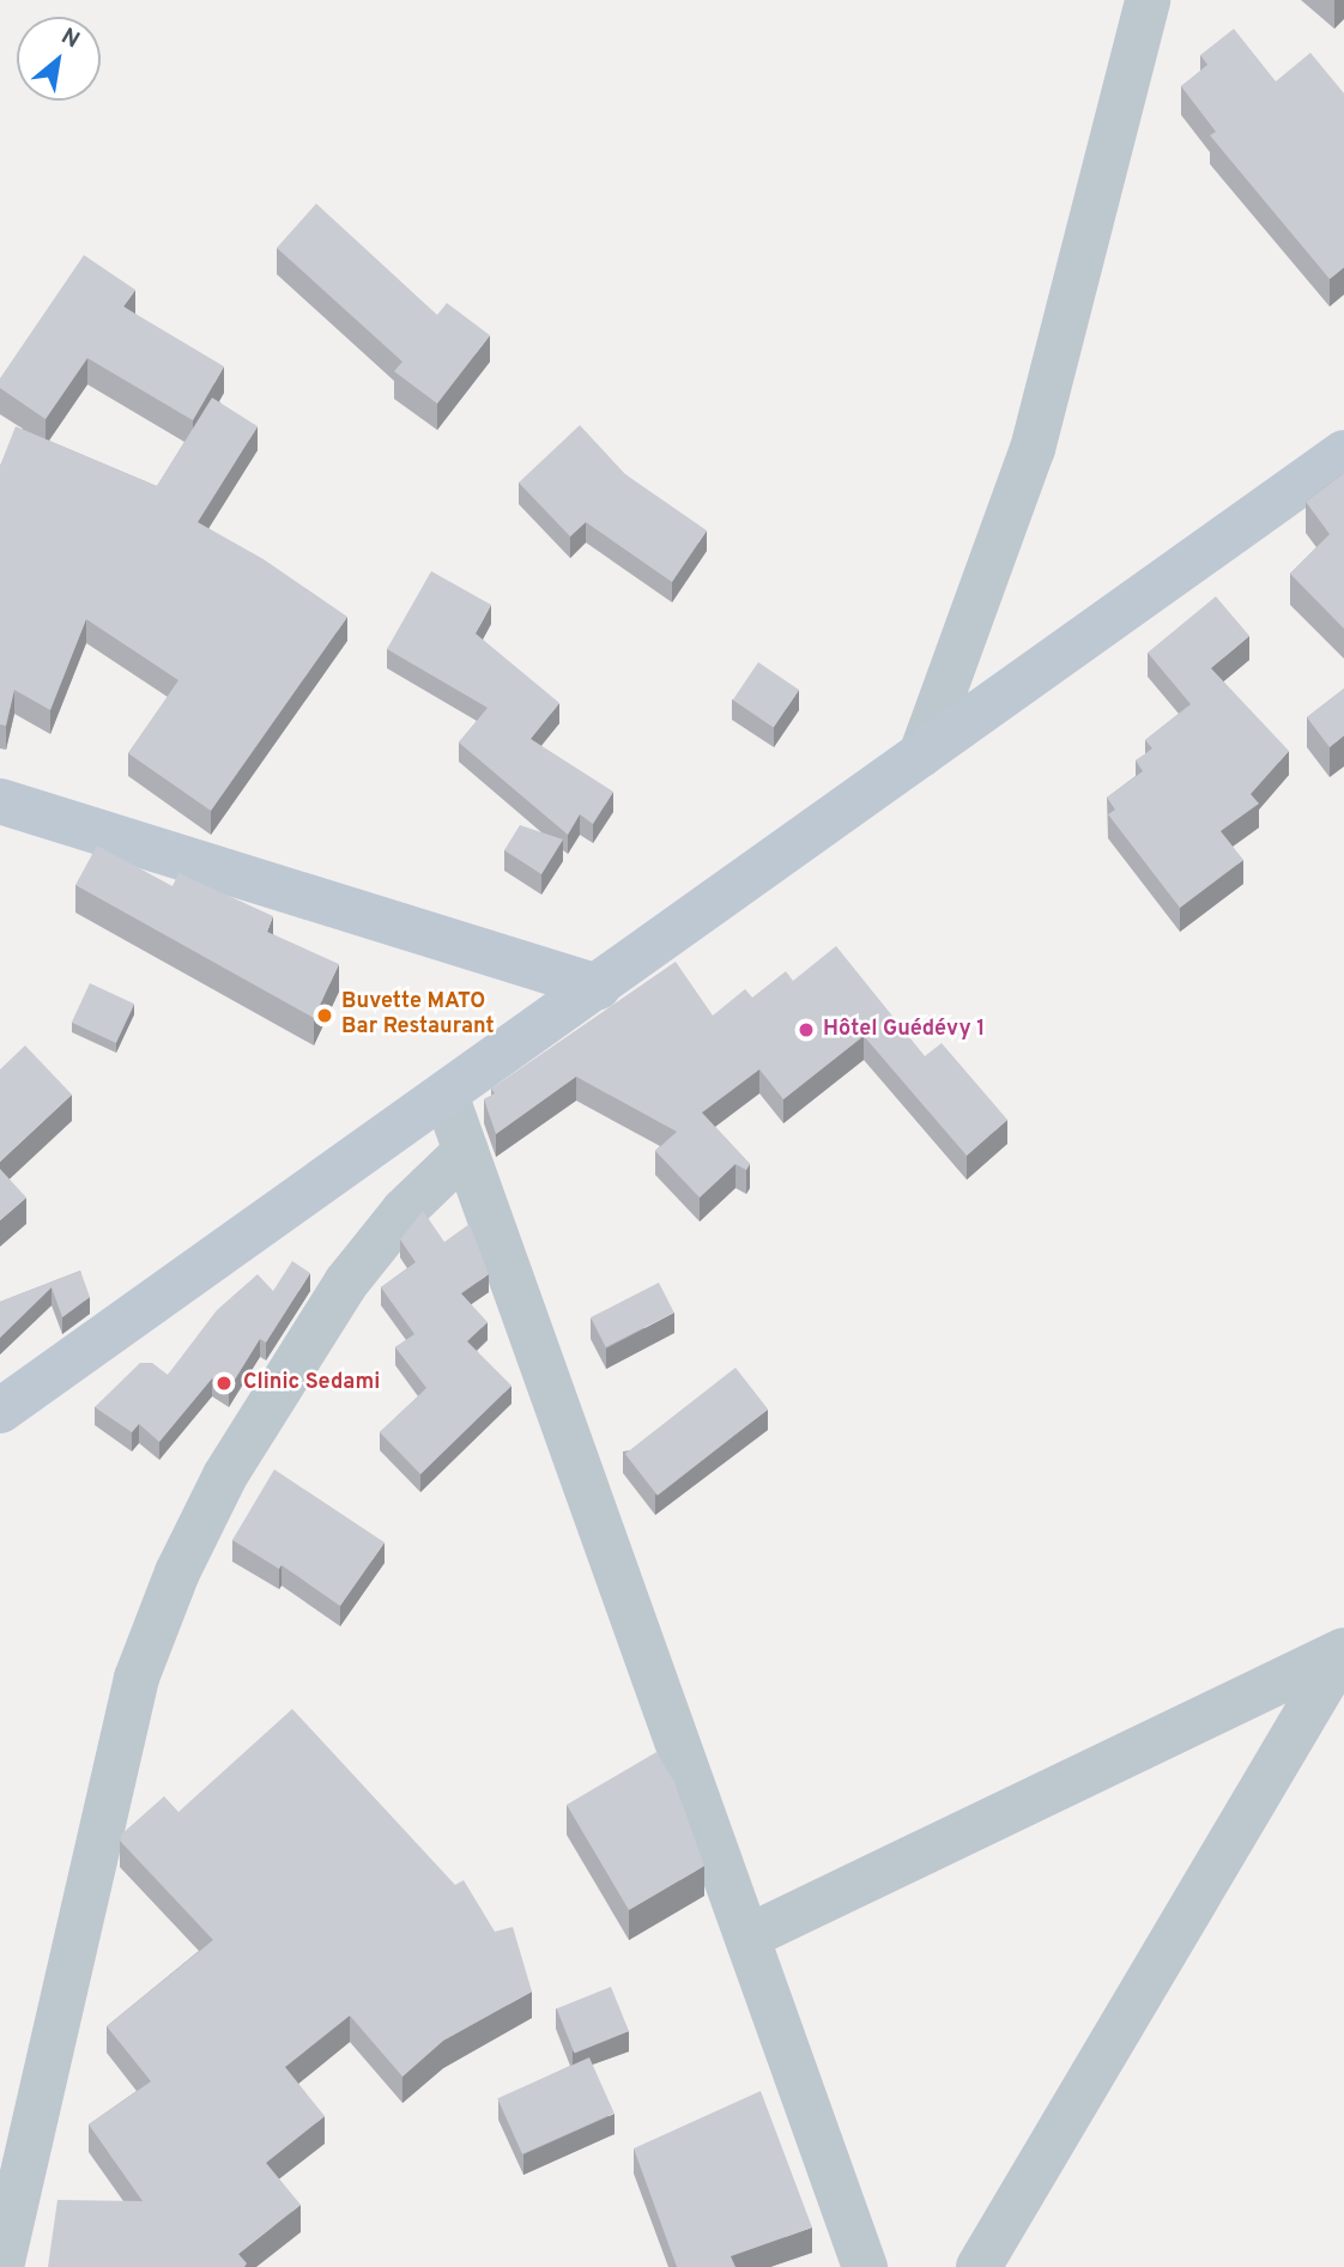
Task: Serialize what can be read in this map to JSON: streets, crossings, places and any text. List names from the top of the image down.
{
  "places": ["Buvette MATO Bar Restaurant", "Hôtel Guédévy 1", "Clinic Sedami"],
  "north": "top right"
}
